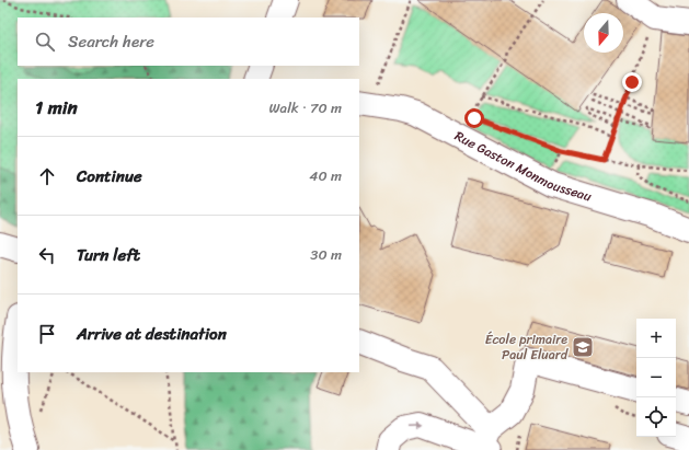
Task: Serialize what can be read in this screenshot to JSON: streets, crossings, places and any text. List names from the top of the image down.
{
  "streets": {
    "street": ["Rue Gaston Monmousseau"]
  },
  "places": {
    "school or university": ["École primaire Paul Eluard"]
  },
  "north": "bottom",
  "page": {
    "search": "Search here",
    "heading": ["1 min", "Walk · 70 m"],
    "list": [
      ["Continue", "40 m"],
      ["Turn left", "30 m"],
      "Arrive at destination"
    ],
    "map_buttons": ["+", "−"]
  }
}
